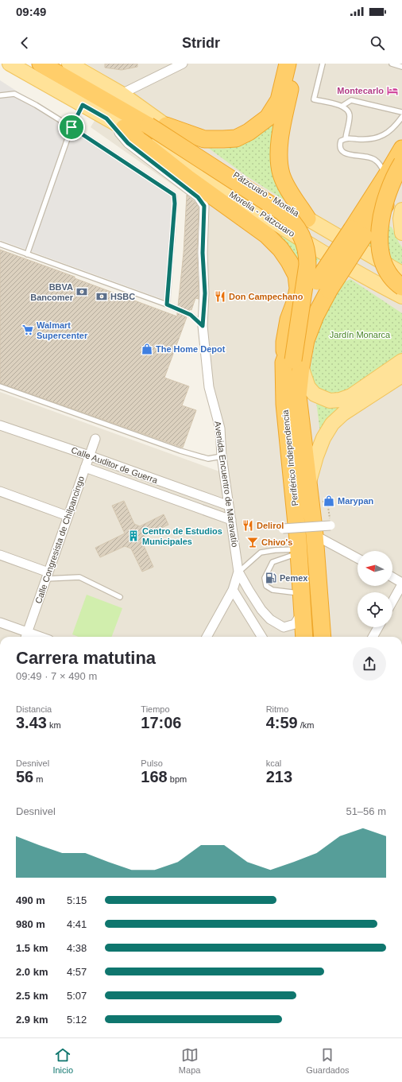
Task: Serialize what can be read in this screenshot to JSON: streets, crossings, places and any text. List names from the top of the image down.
{
  "streets": {
    "highway": ["Periférico Independencia"],
    "main road": ["Pátzcuaro - Morelia", "Morelia - Pátzcuaro"],
    "street": ["Calle Auditor de Guerra", "Avenida Encuentro de Maravatío", "Calle Congresista de Chilpancingo"]
  },
  "crossings": [
    ["Morelia - Pátzcuaro", "Avenida Encuentro de Maravatío"],
    ["Calle Auditor de Guerra", "Avenida Encuentro de Maravatío"],
    ["Calle Auditor de Guerra", "Calle Congresista de Chilpancingo"]
  ],
  "parks": ["Jardín Monarca"],
  "places": {
    "hotel": ["Montecarlo"],
    "bank": ["BBVA Bancomer", "HSBC"],
    "restaurant": ["Don Campechano", "Delirol"],
    "supermarket": ["Walmart Supercenter"],
    "shop": ["The Home Depot", "Marypan"],
    "building": ["Centro de Estudios Municipales"],
    "bar": ["Chivo's"],
    "fuel station": ["Pemex"]
  },
  "north": "left",
  "page": {
    "status": "09:49",
    "header": "Stridr",
    "heading": ["Carrera matutina", "09:49 · 7 × 490 m"],
    "stats": [
      ["Distancia", "3.43 km"],
      ["Tiempo", "17:06"],
      ["Ritmo", "4:59 /km"],
      ["Desnivel", "56 m"],
      ["Pulso", "168 bpm"],
      ["kcal", "213"]
    ],
    "chart": ["Desnivel", "51–56 m"],
    "list": [
      {
        "name": "490 m",
        "note": "5:15"
      },
      {
        "name": "980 m",
        "note": "4:41"
      },
      {
        "name": "1.5 km",
        "note": "4:38"
      },
      {
        "name": "2.0 km",
        "note": "4:57"
      },
      {
        "name": "2.5 km",
        "note": "5:07"
      },
      {
        "name": "2.9 km",
        "note": "5:12"
      }
    ],
    "tabs": ["Inicio", "Mapa", "Guardados"]
  }
}
